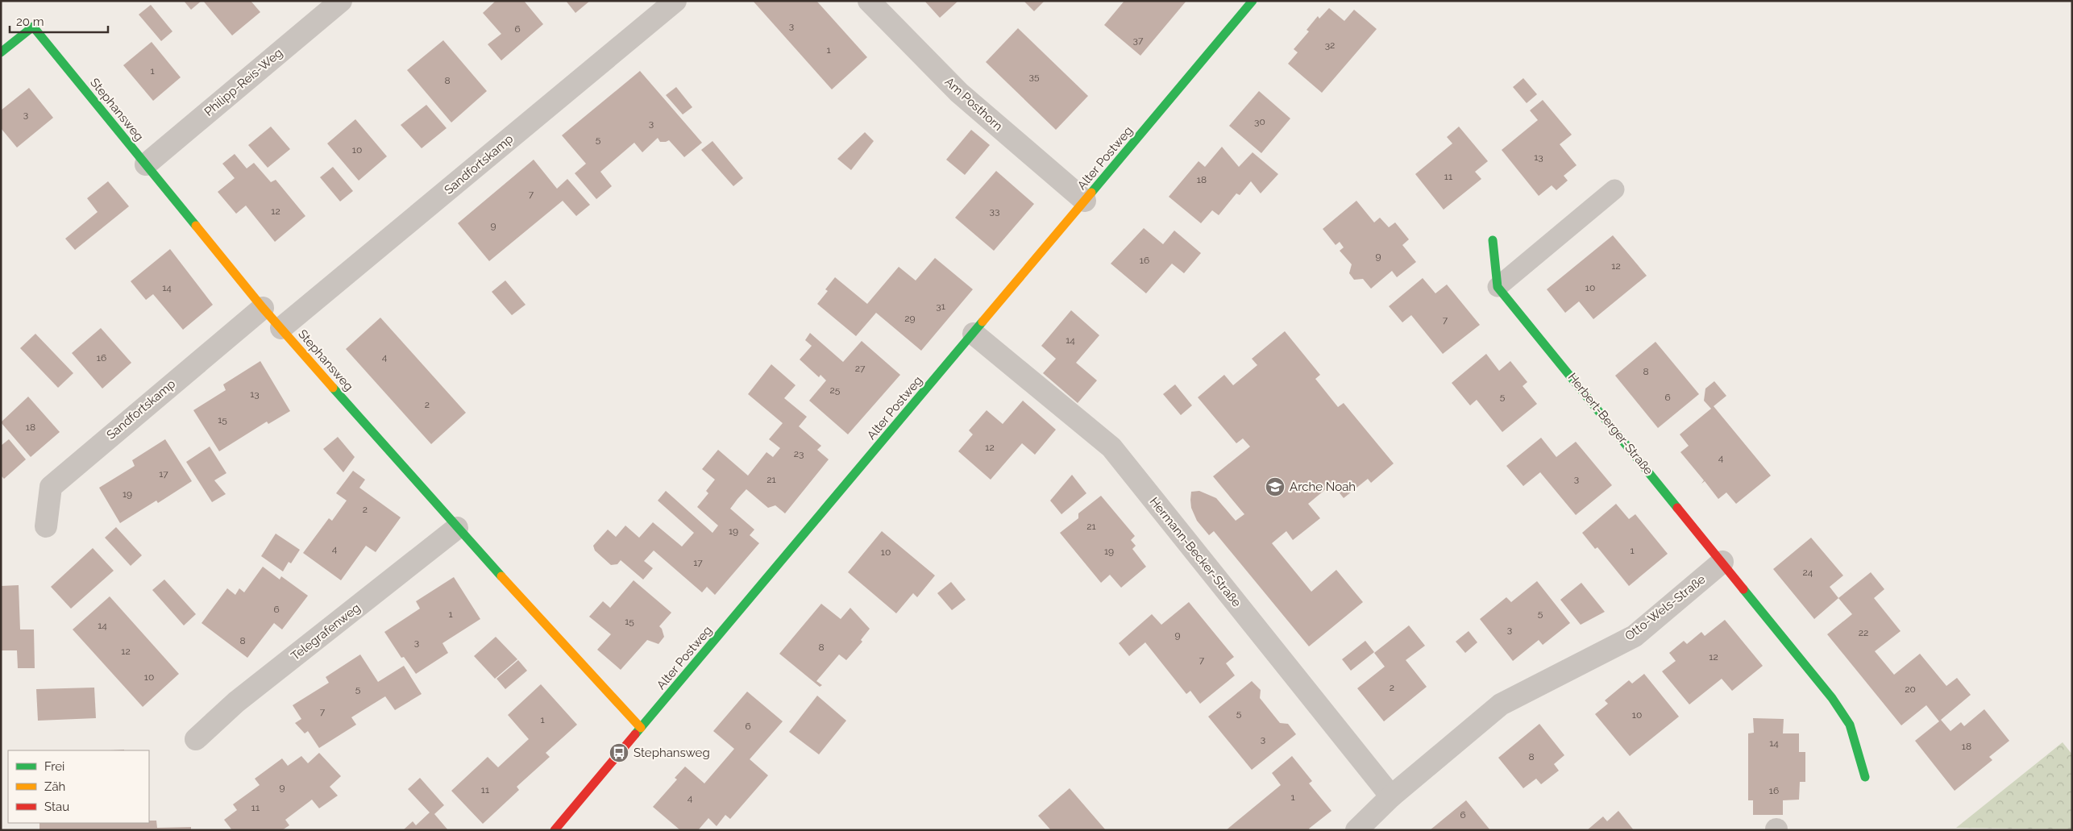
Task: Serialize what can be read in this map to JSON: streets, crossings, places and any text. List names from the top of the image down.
{
  "streets": {
    "street": [
      "Philipp-Reis-Weg",
      "Am Posthorn",
      "Stephansweg",
      "Alter Postweg",
      "Sandfortskamp",
      "Herbert-Berger-Straße",
      "Hermann-Becker-Straße",
      "Otto-Wels-Straße",
      "Telegrafenweg"
    ]
  },
  "crossings": [
    ["Philipp-Reis-Weg", "Stephansweg"],
    ["Am Posthorn", "Alter Postweg"],
    ["Stephansweg", "Alter Postweg"],
    ["Stephansweg", "Sandfortskamp"],
    ["Stephansweg", "Telegrafenweg"],
    ["Alter Postweg", "Hermann-Becker-Straße"],
    ["Herbert-Berger-Straße", "Otto-Wels-Straße"],
    ["Hermann-Becker-Straße", "Otto-Wels-Straße"]
  ],
  "places": {
    "school or university": ["Arche Noah"],
    "bus stop": ["Stephansweg"]
  },
  "house_numbers": [
    "3",
    "6",
    "37",
    "32",
    "1",
    "1",
    "35",
    "8",
    "3",
    "30",
    "3",
    "5",
    "10",
    "13",
    "11",
    "18",
    "7",
    "12",
    "33",
    "9",
    "9",
    "16",
    "12",
    "14",
    "10",
    "31",
    "29",
    "7",
    "14",
    "4",
    "16",
    "27",
    "8",
    "25",
    "13",
    "5",
    "6",
    "2",
    "15",
    "18",
    "12",
    "23",
    "4",
    "17",
    "3",
    "21",
    "19",
    "2",
    "21",
    "19",
    "4",
    "1",
    "19",
    "10",
    "17",
    "24",
    "6",
    "5",
    "1",
    "15",
    "14",
    "3",
    "22",
    "9",
    "8",
    "3",
    "8",
    "12",
    "12",
    "7",
    "10",
    "2",
    "5",
    "20",
    "7",
    "5",
    "10",
    "1",
    "6",
    "3",
    "14",
    "18",
    "8",
    "9",
    "11",
    "16",
    "1",
    "4",
    "11",
    "6"
  ],
  "legend": ["Frei", "Zäh", "Stau"],
  "scale_bar": "20 m"
}
